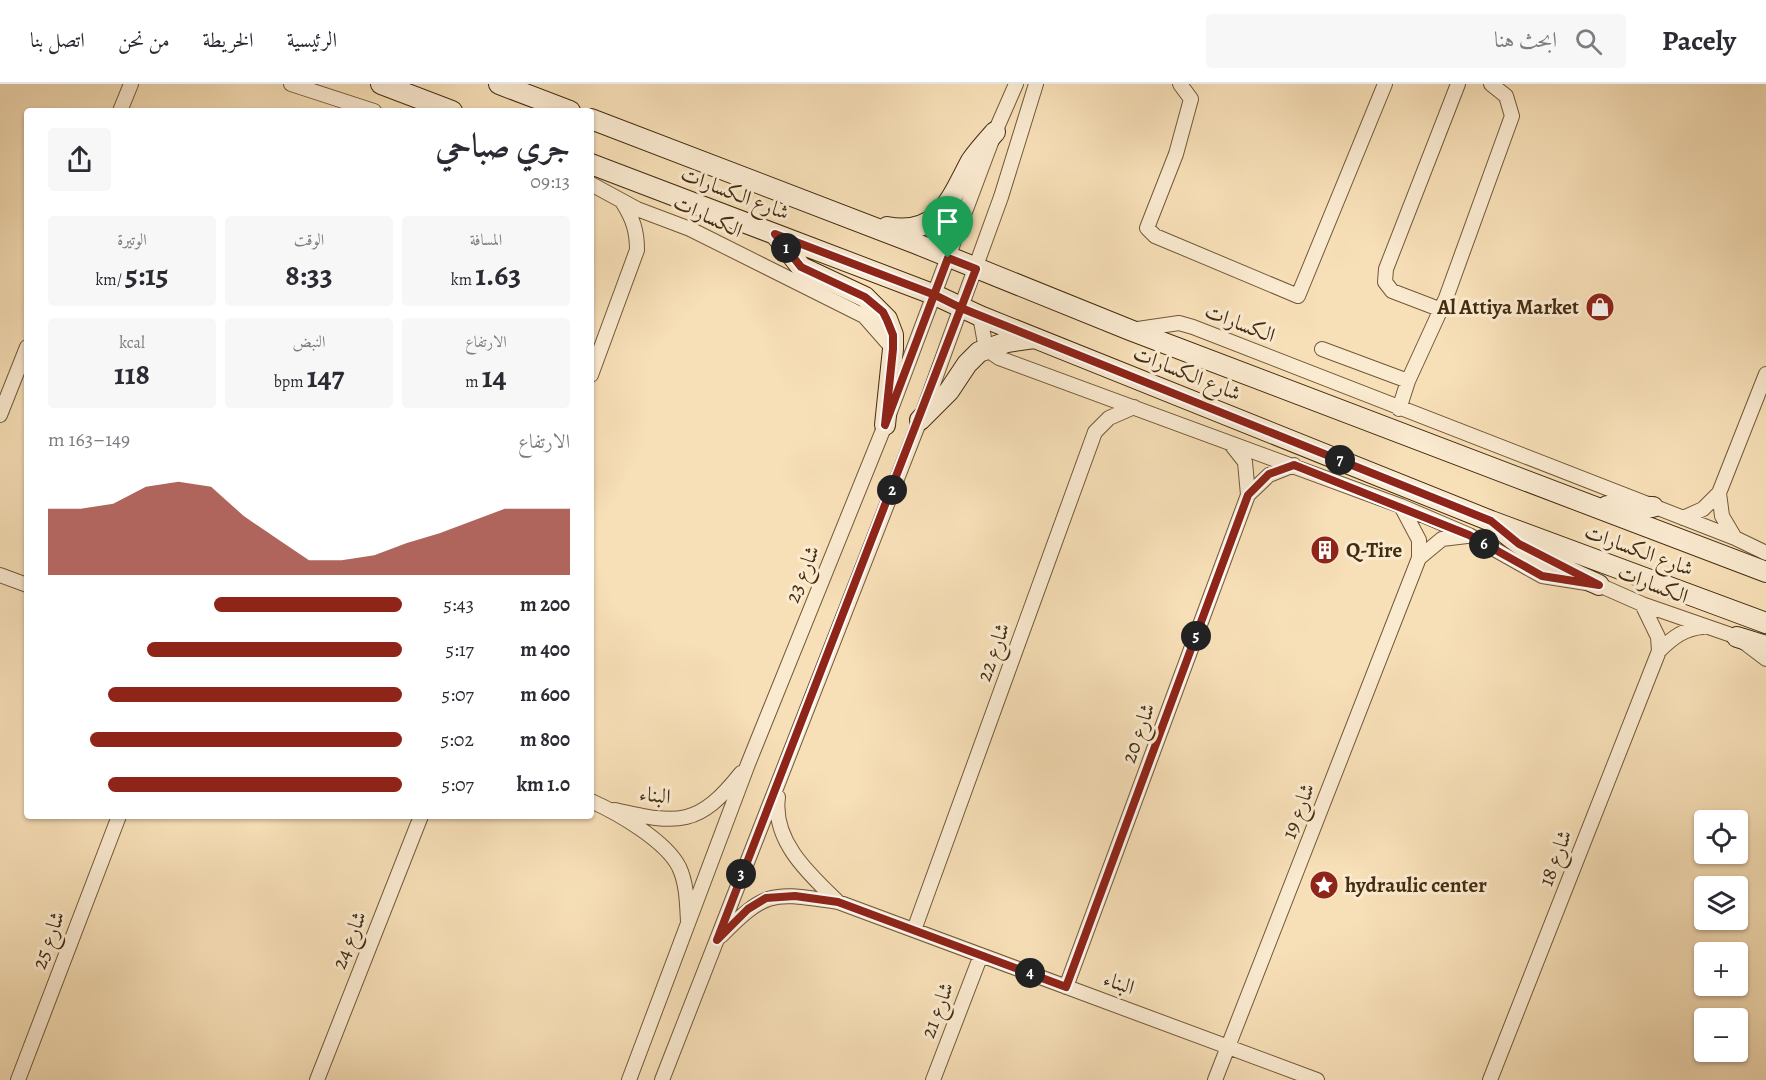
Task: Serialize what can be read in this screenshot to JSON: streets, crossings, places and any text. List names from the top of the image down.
{
  "streets": {
    "street": [
      "شارع الكسارات",
      "الكسارات",
      "شارع 23",
      "شارع 22",
      "شارع 20",
      "البناء",
      "شارع 19",
      "شارع 18",
      "شارع 25",
      "شارع 24",
      "شارع 21"
    ]
  },
  "crossings": [
    ["شارع الكسارات", "الكسارات"],
    ["شارع الكسارات", "شارع 23"],
    ["الكسارات", "شارع 22"],
    ["الكسارات", "شارع 20"],
    ["الكسارات", "شارع 19"],
    ["شارع 23", "البناء"],
    ["شارع 22", "البناء"],
    ["شارع 20", "البناء"],
    ["البناء", "شارع 19"],
    ["البناء", "شارع 21"]
  ],
  "places": {
    "shop": ["Al Attiya Market"],
    "building": ["Q-Tire"],
    "place": ["hydraulic center"]
  },
  "page": {
    "header": "Pacely",
    "search": "ابحث هنا",
    "nav": [
      "الرئيسية",
      "الخريطة",
      "من نحن",
      "اتصل بنا"
    ],
    "heading": ["جري صباحي", "09:13"],
    "stats": [
      ["المسافة", "1.63 km"],
      ["الوقت", "8:33"],
      ["الوتيرة", "5:15 /km"],
      ["الارتفاع", "14 m"],
      ["النبض", "147 bpm"],
      ["kcal", "118"]
    ],
    "pins": [
      "1",
      "7",
      "2",
      "6",
      "5",
      "3",
      "4"
    ],
    "chart": ["الارتفاع", "149–163 m"],
    "list": [
      {
        "name": "200 m",
        "note": "5:43"
      },
      {
        "name": "400 m",
        "note": "5:17"
      },
      {
        "name": "600 m",
        "note": "5:07"
      },
      {
        "name": "800 m",
        "note": "5:02"
      },
      {
        "name": "1.0 km",
        "note": "5:07"
      }
    ],
    "map_buttons": ["+", "−"]
  }
}
